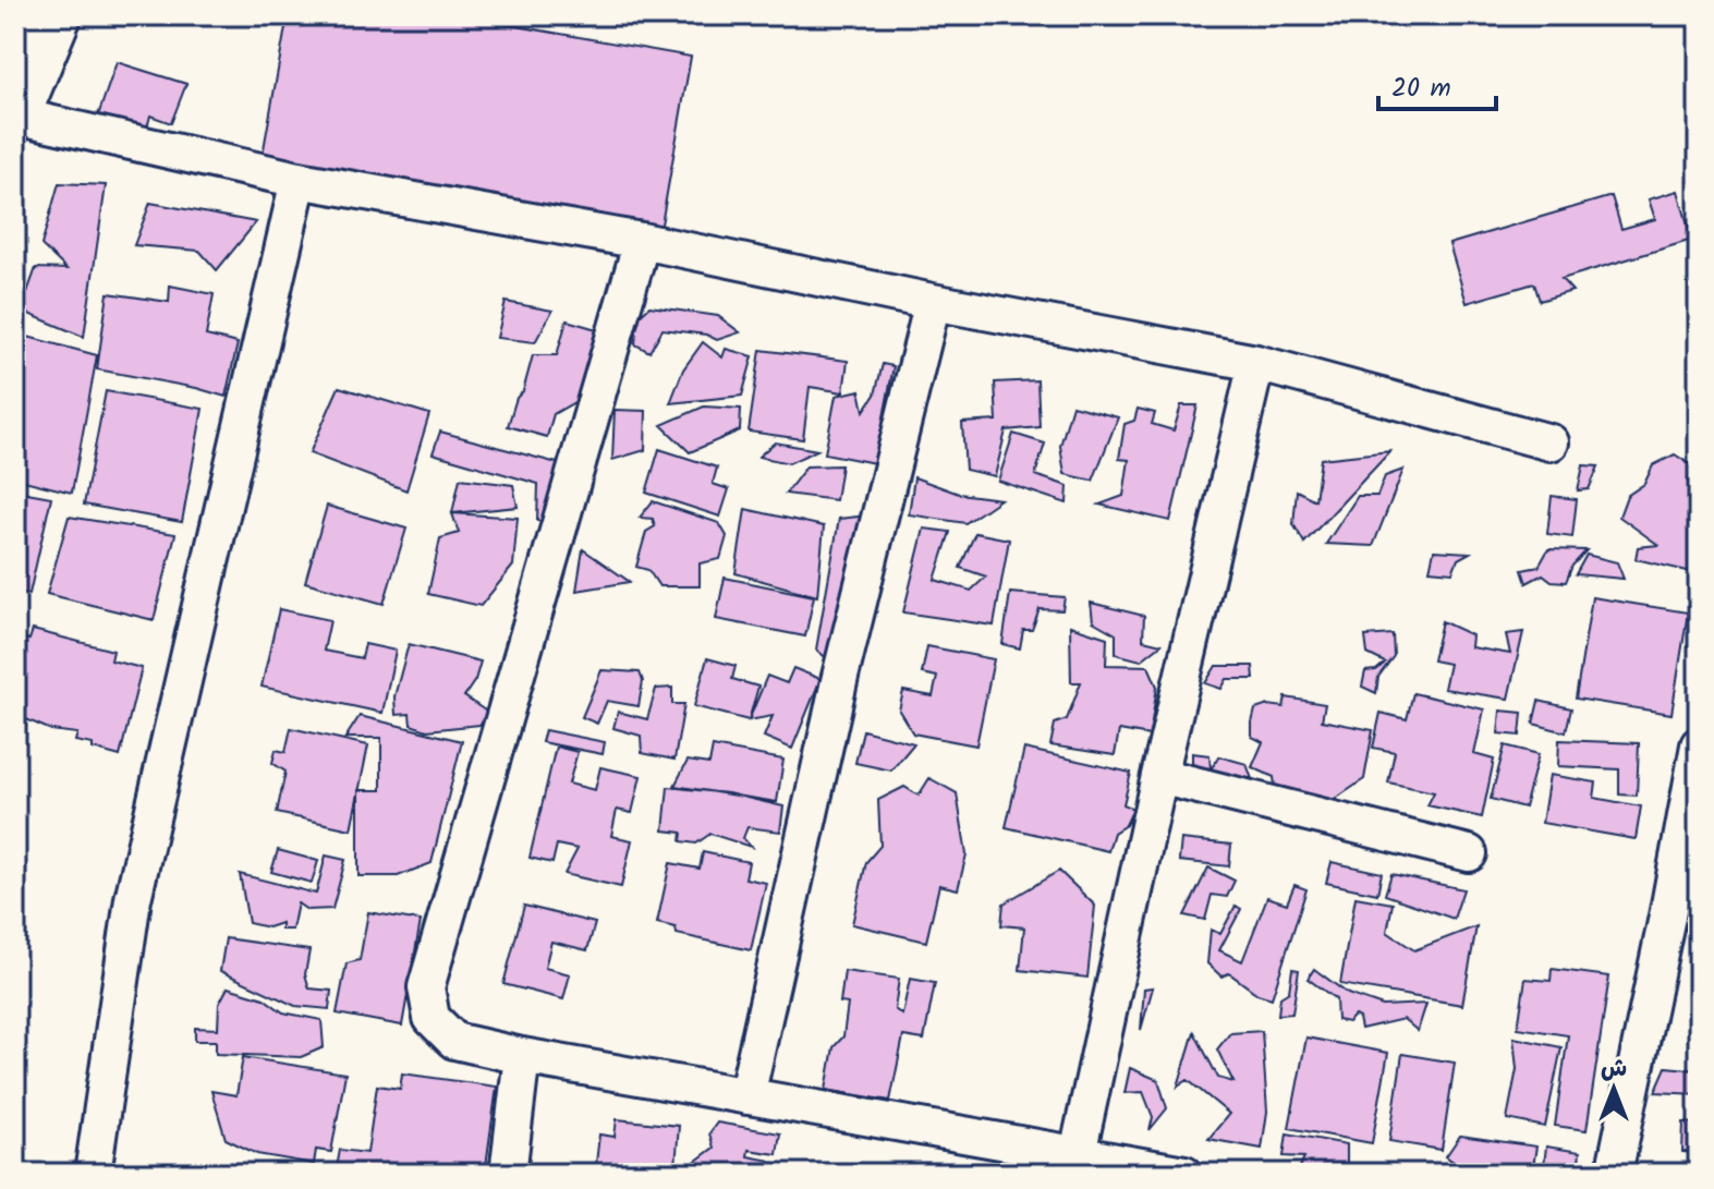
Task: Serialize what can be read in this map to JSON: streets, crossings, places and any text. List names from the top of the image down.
{
  "scale_bar": "20 m",
  "north": "top"
}
